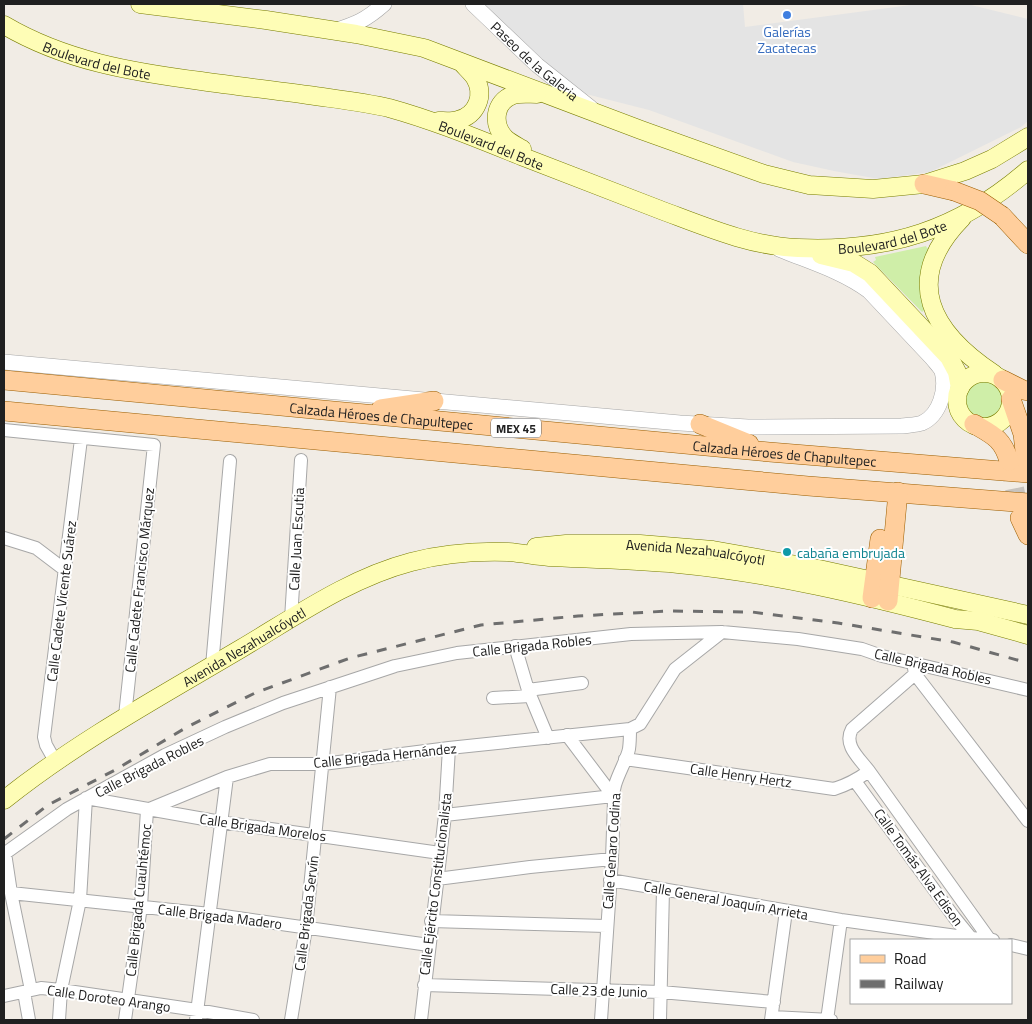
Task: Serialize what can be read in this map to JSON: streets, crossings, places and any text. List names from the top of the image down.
{
  "streets": {
    "main road": [
      "Boulevard del Bote",
      "Calzada Héroes de Chapultepec",
      "MEX 45",
      "Avenida Nezahualcóyotl"
    ],
    "street": [
      "Paseo de la Galeria",
      "Calle Juan Escutia",
      "Calle Cadete Francisco Márquez",
      "Calle Cadete Vicente Suárez",
      "Calle Brigada Robles",
      "Calle Brigada Hernández",
      "Calle Henry Hertz",
      "Calle Brigada Morelos",
      "Calle Genaro Codina",
      "Calle Tomás Alva Edison",
      "Calle Ejército Constitucionalista",
      "Calle Brigada Cuauhtémoc",
      "Calle General Joaquín Arrieta",
      "Calle Brigada Servín",
      "Calle Brigada Madero",
      "Calle 23 de Junio",
      "Calle Doroteo Arango"
    ]
  },
  "crossings": [
    ["Calle Juan Escutia", "Avenida Nezahualcóyotl"],
    ["Avenida Nezahualcóyotl", "Calle Cadete Francisco Márquez"],
    ["Avenida Nezahualcóyotl", "Calle Cadete Vicente Suárez"],
    ["Calle Cadete Francisco Márquez", "Calle Cadete Vicente Suárez"],
    ["Calle Brigada Robles", "Calle Brigada Morelos"],
    ["Calle Brigada Robles", "Calle Tomás Alva Edison"],
    ["Calle Brigada Robles", "Calle Brigada Servín"],
    ["Calle Brigada Hernández", "Calle Brigada Morelos"],
    ["Calle Brigada Hernández", "Calle Genaro Codina"],
    ["Calle Brigada Hernández", "Calle Ejército Constitucionalista"],
    ["Calle Brigada Hernández", "Calle Brigada Cuauhtémoc"],
    ["Calle Brigada Hernández", "Calle Brigada Servín"],
    ["Calle Henry Hertz", "Calle Genaro Codina"],
    ["Calle Henry Hertz", "Calle Tomás Alva Edison"],
    ["Calle Brigada Morelos", "Calle Ejército Constitucionalista"],
    ["Calle Brigada Morelos", "Calle Brigada Cuauhtémoc"],
    ["Calle Brigada Morelos", "Calle Brigada Servín"],
    ["Calle Genaro Codina", "Calle General Joaquín Arrieta"],
    ["Calle Genaro Codina", "Calle 23 de Junio"],
    ["Calle Tomás Alva Edison", "Calle General Joaquín Arrieta"],
    ["Calle Ejército Constitucionalista", "Calle Brigada Madero"],
    ["Calle Ejército Constitucionalista", "Calle 23 de Junio"],
    ["Calle Brigada Cuauhtémoc", "Calle Brigada Madero"],
    ["Calle Brigada Cuauhtémoc", "Calle Doroteo Arango"],
    ["Calle Brigada Servín", "Calle Brigada Madero"]
  ],
  "places": ["Galerías Zacatecas", "cabaña embrujada"],
  "legend": ["Road", "Railway"]
}
